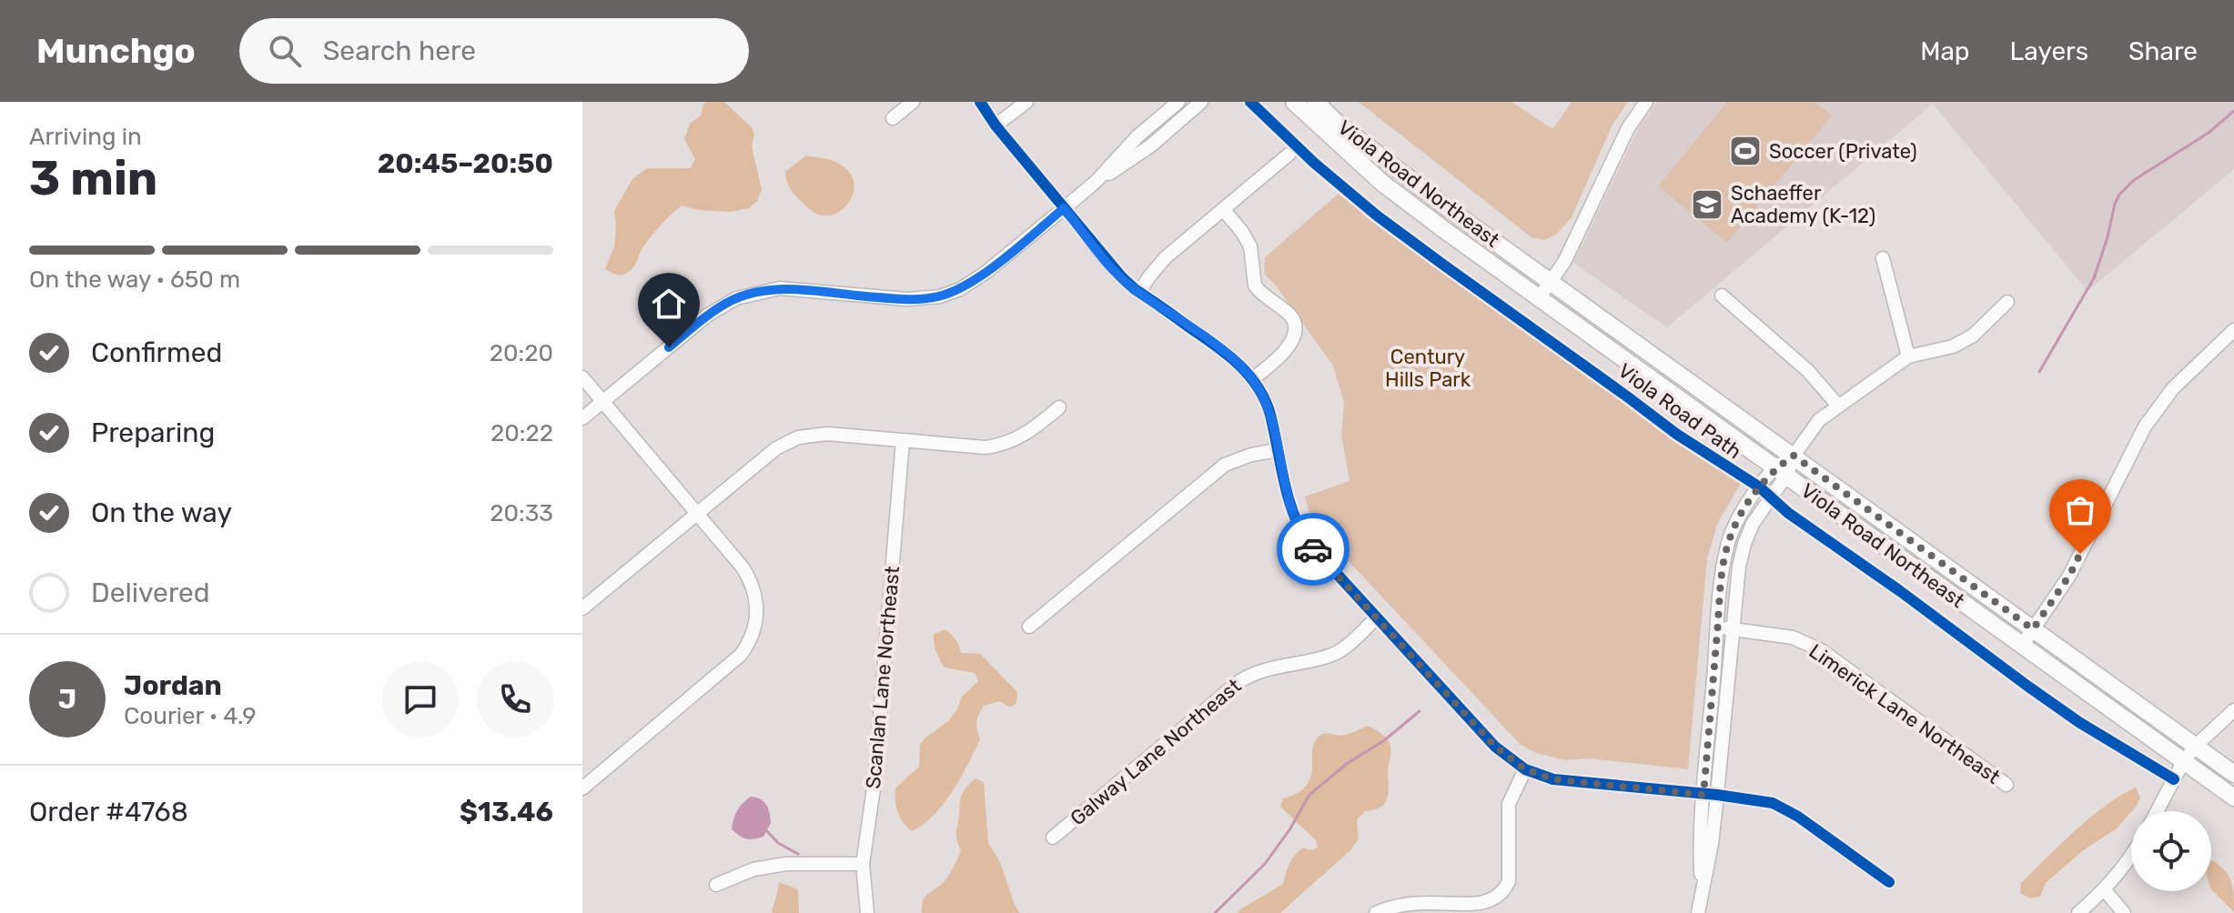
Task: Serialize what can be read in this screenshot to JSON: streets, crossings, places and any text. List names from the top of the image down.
{
  "streets": {
    "main road": ["Viola Road Northeast"],
    "street": ["Scanlan Lane Northeast", "Limerick Lane Northeast", "Galway Lane Northeast"],
    "cycle path": ["Viola Road Path"]
  },
  "parks": ["Century Hills Park"],
  "places": {
    "sports": ["Soccer (Private)"],
    "school or university": ["Schaeffer Academy (K-12)"]
  },
  "page": {
    "header": "Munchgo",
    "search": "Search here",
    "nav": ["Map", "Layers", "Share"],
    "heading": ["3 min", "Arriving in", "20:45–20:50"],
    "panel": [
      "Jordan",
      "Courier · 4.9",
      "Order #4768",
      "$13.46"
    ],
    "bar": "On the way · 650 m",
    "list": [
      ["Confirmed", "20:20"],
      ["Preparing", "20:22"],
      ["On the way", "20:33"],
      "Delivered"
    ],
    "round": "J"
  }
}
